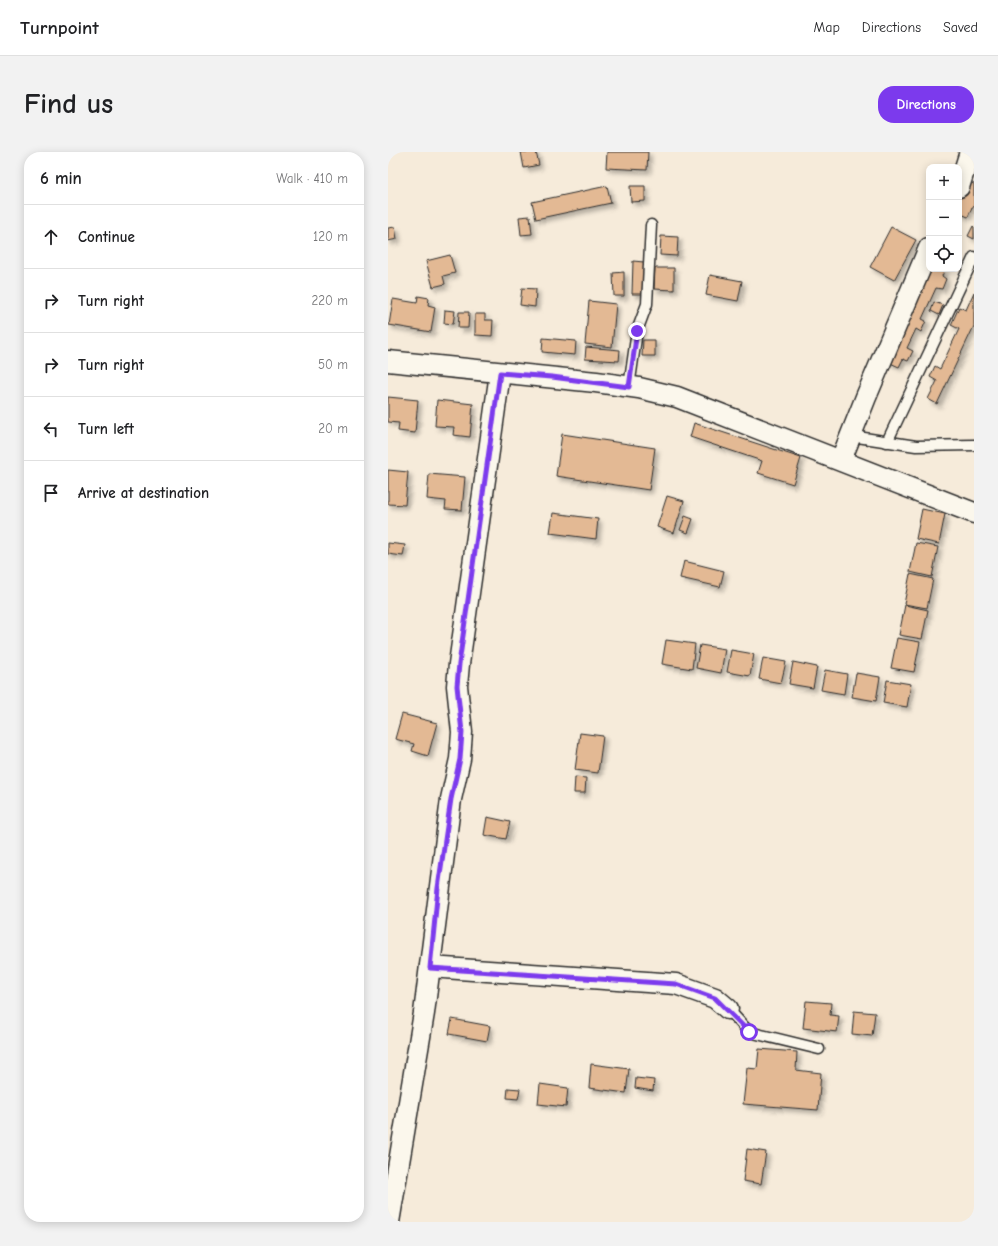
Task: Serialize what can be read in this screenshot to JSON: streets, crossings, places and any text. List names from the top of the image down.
{
  "page": {
    "header": "Turnpoint",
    "nav": ["Map", "Directions", "Saved"],
    "buttons": "Directions",
    "title": "Find us",
    "heading": ["6 min", "Walk · 410 m"],
    "map_buttons": ["+", "−"],
    "list": [
      ["Continue", "120 m"],
      ["Turn right", "220 m"],
      ["Turn right", "50 m"],
      ["Turn left", "20 m"],
      "Arrive at destination"
    ]
  }
}
